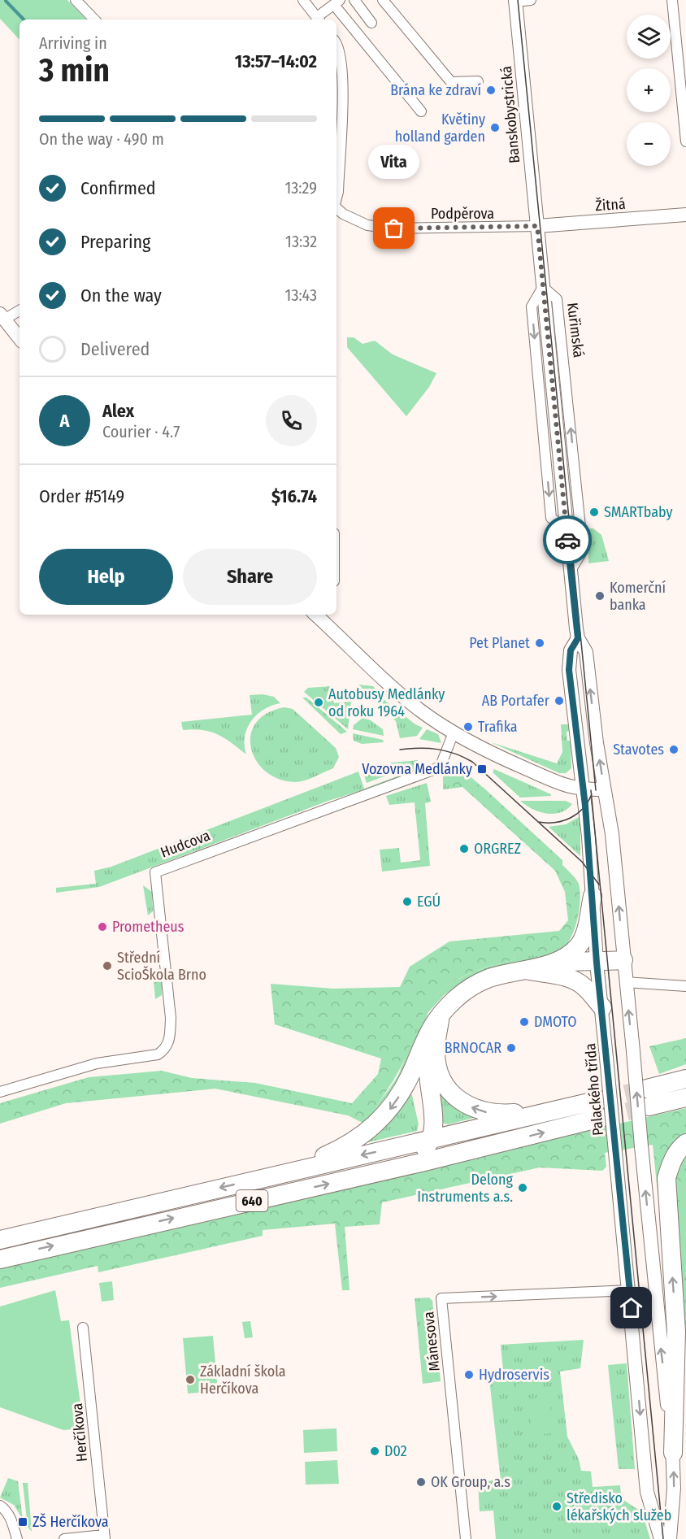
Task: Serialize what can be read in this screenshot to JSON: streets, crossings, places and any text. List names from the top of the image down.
{
  "streets": {
    "highway": ["640"],
    "street": [
      "Banskobystrická",
      "Žitná",
      "Podpěrova",
      "Kuřimská",
      "Hudcova",
      "Palackého třída",
      "Mánesova",
      "Herčíkova"
    ]
  },
  "crossings": [
    ["Banskobystrická", "Žitná"],
    ["Banskobystrická", "Podpěrova"],
    ["Banskobystrická", "Kuřimská"],
    ["Žitná", "Podpěrova"],
    ["Žitná", "Kuřimská"],
    ["Podpěrova", "Kuřimská"],
    ["Kuřimská", "Palackého třída"],
    ["Palackého třída", "Mánesova"]
  ],
  "places": {
    "other": [
      "Brána ke zdraví",
      "Květiny holland garden",
      "Vita",
      "SMARTbaby",
      "Komerční banka",
      "Pet Planet",
      "AB Portafer",
      "Autobusy Medlánky od roku 1964",
      "Trafika",
      "Stavotes",
      "ORGREZ",
      "EGÚ",
      "Prometheus",
      "Střední ScioŠkola Brno",
      "DMOTO",
      "BRNOCAR",
      "Delong Instruments a.s.",
      "Hydroservis",
      "Základní škola Herčíkova",
      "D02",
      "OK Group, a.s",
      "Středisko lékařských služeb"
    ],
    "transit": ["Vozovna Medlánky", "ZŠ Herčíkova"]
  },
  "page": {
    "map_buttons": ["+", "−"],
    "heading": ["3 min", "Arriving in", "13:57–14:02"],
    "panel": [
      "Alex",
      "Courier · 4.7",
      "Order #5149",
      "$16.74"
    ],
    "bar": "On the way · 490 m",
    "bubble": "Vita",
    "list": [
      ["Confirmed", "13:29"],
      ["Preparing", "13:32"],
      ["On the way", "13:43"],
      "Delivered"
    ],
    "round": "A",
    "buttons": ["Help", "Share"]
  }
}
